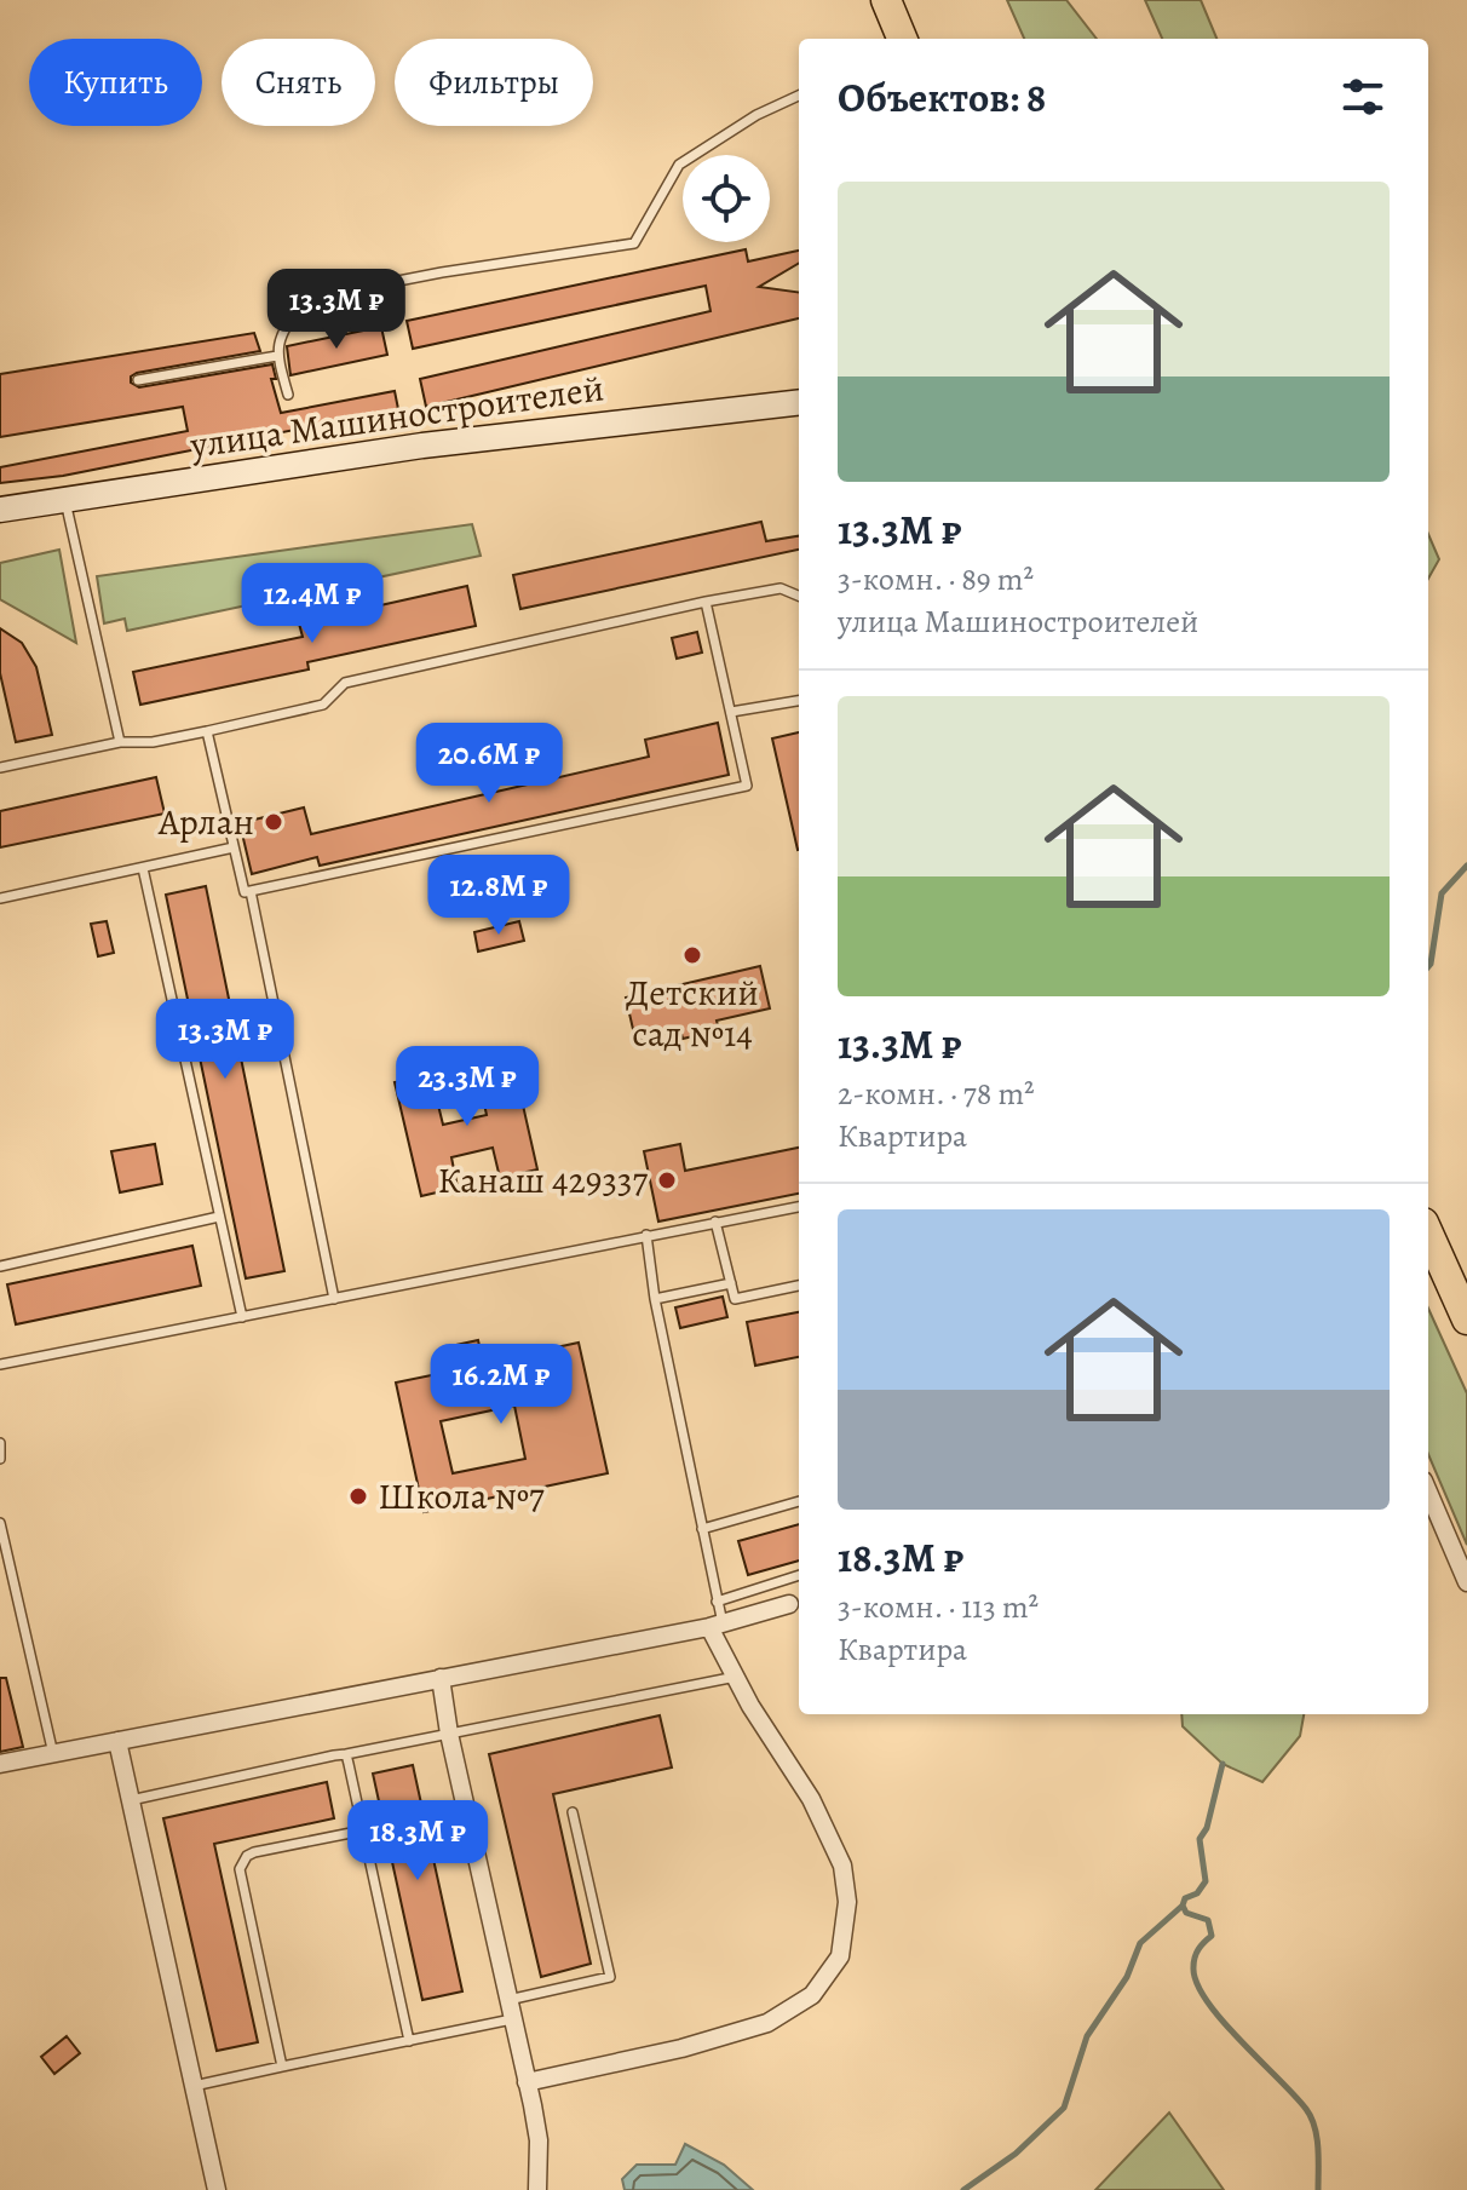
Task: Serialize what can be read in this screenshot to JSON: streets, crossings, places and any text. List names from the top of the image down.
{
  "streets": {
    "main road": ["улица Машиностроителей"]
  },
  "places": [
    "Арлан",
    "Детский сад №14",
    "Канаш 429337",
    "Школа №7"
  ],
  "page": {
    "chip": ["Купить", "Снять", "Фильтры"],
    "heading": "Объектов: 8",
    "list": [
      {
        "name": "13.3M ₽",
        "note": "3-комн. · 89 m² · улица Машиностроителей"
      },
      {
        "name": "13.3M ₽",
        "note": "2-комн. · 78 m² · Квартира"
      },
      {
        "name": "18.3M ₽",
        "note": "3-комн. · 113 m² · Квартира"
      }
    ],
    "price": [
      "13.3M ₽",
      "12.4M ₽",
      "20.6M ₽",
      "12.8M ₽",
      "13.3M ₽",
      "23.3M ₽",
      "16.2M ₽",
      "18.3M ₽"
    ]
  }
}
